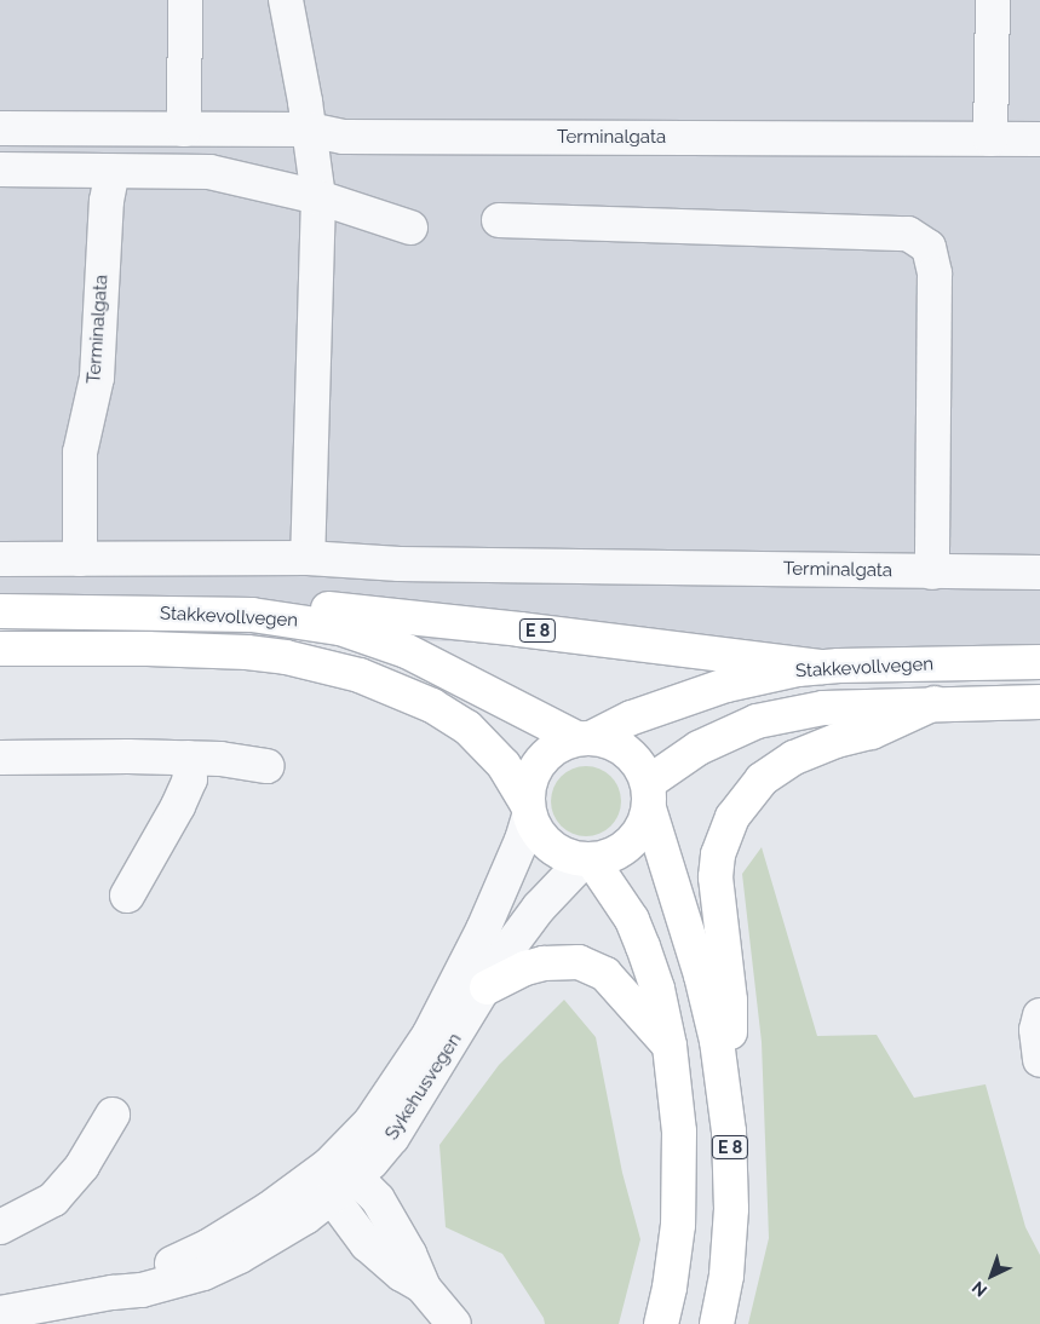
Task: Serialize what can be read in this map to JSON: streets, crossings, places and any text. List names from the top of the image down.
{
  "streets": {
    "highway": ["Stakkevollvegen", "E 8"],
    "street": ["Terminalgata", "Sykehusvegen"]
  },
  "crossings": [
    ["Stakkevollvegen", "E 8"],
    ["Stakkevollvegen", "Sykehusvegen"],
    ["E 8", "Sykehusvegen"]
  ],
  "north": "bottom left"
}
